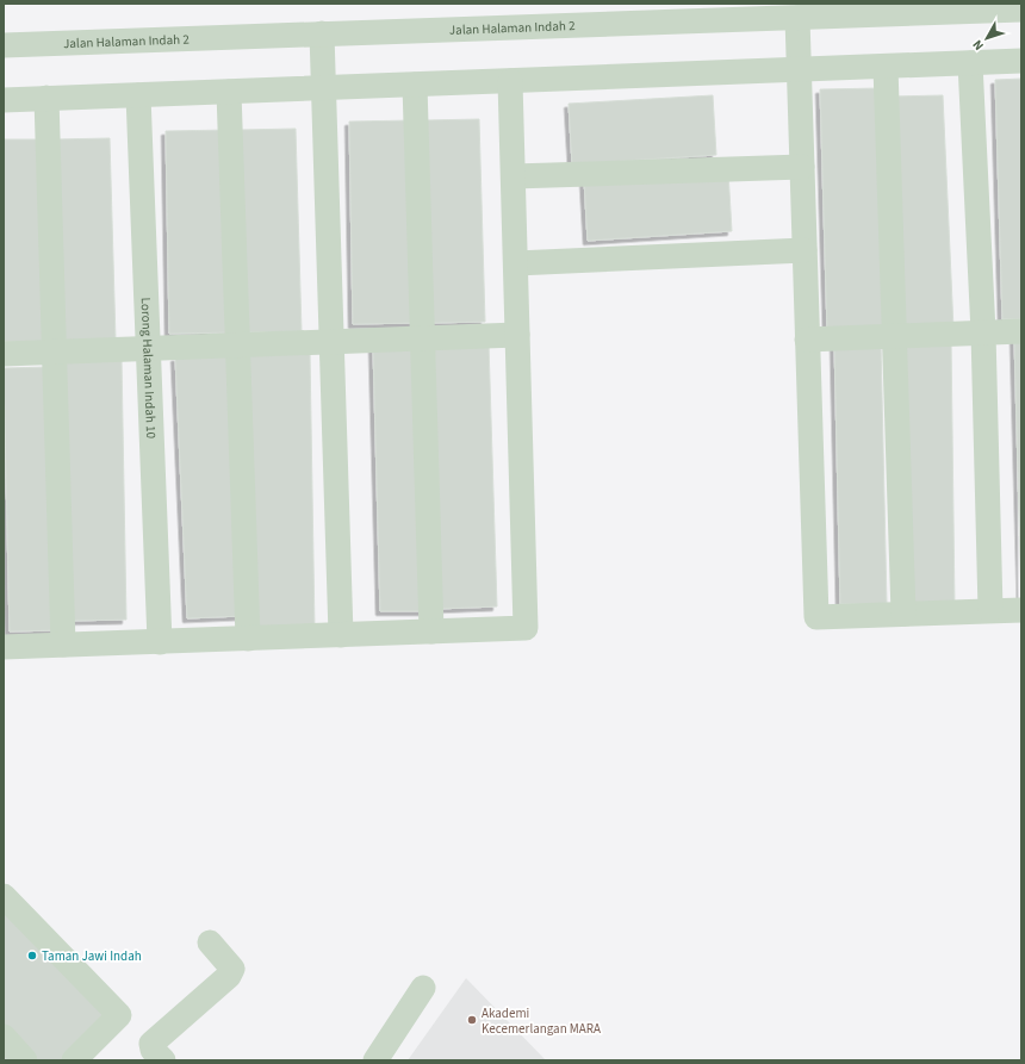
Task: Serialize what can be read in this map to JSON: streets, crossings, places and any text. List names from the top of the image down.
{
  "streets": {
    "street": ["Jalan Halaman Indah 2", "Lorong Halaman Indah 10"]
  },
  "places": ["Taman Jawi Indah", "Akademi Kecemerlangan MARA"],
  "north": "bottom left"
}
